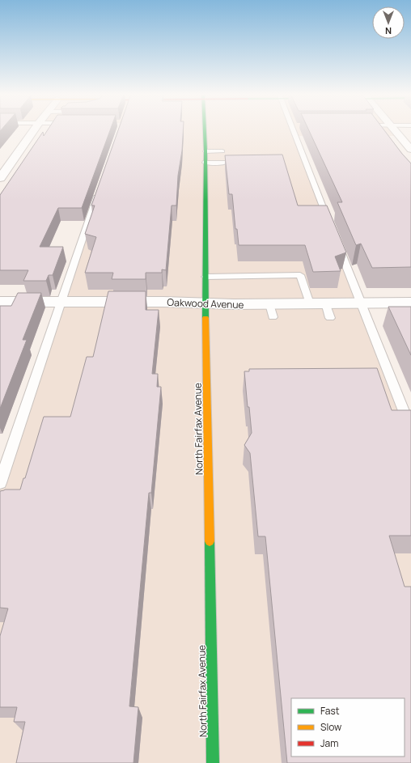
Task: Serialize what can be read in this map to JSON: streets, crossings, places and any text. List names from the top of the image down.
{
  "streets": {
    "main road": ["North Fairfax Avenue"],
    "street": ["Oakwood Avenue"]
  },
  "crossings": [
    ["Oakwood Avenue", "North Fairfax Avenue"]
  ],
  "legend": ["Fast", "Slow", "Jam"],
  "north": "bottom"
}
